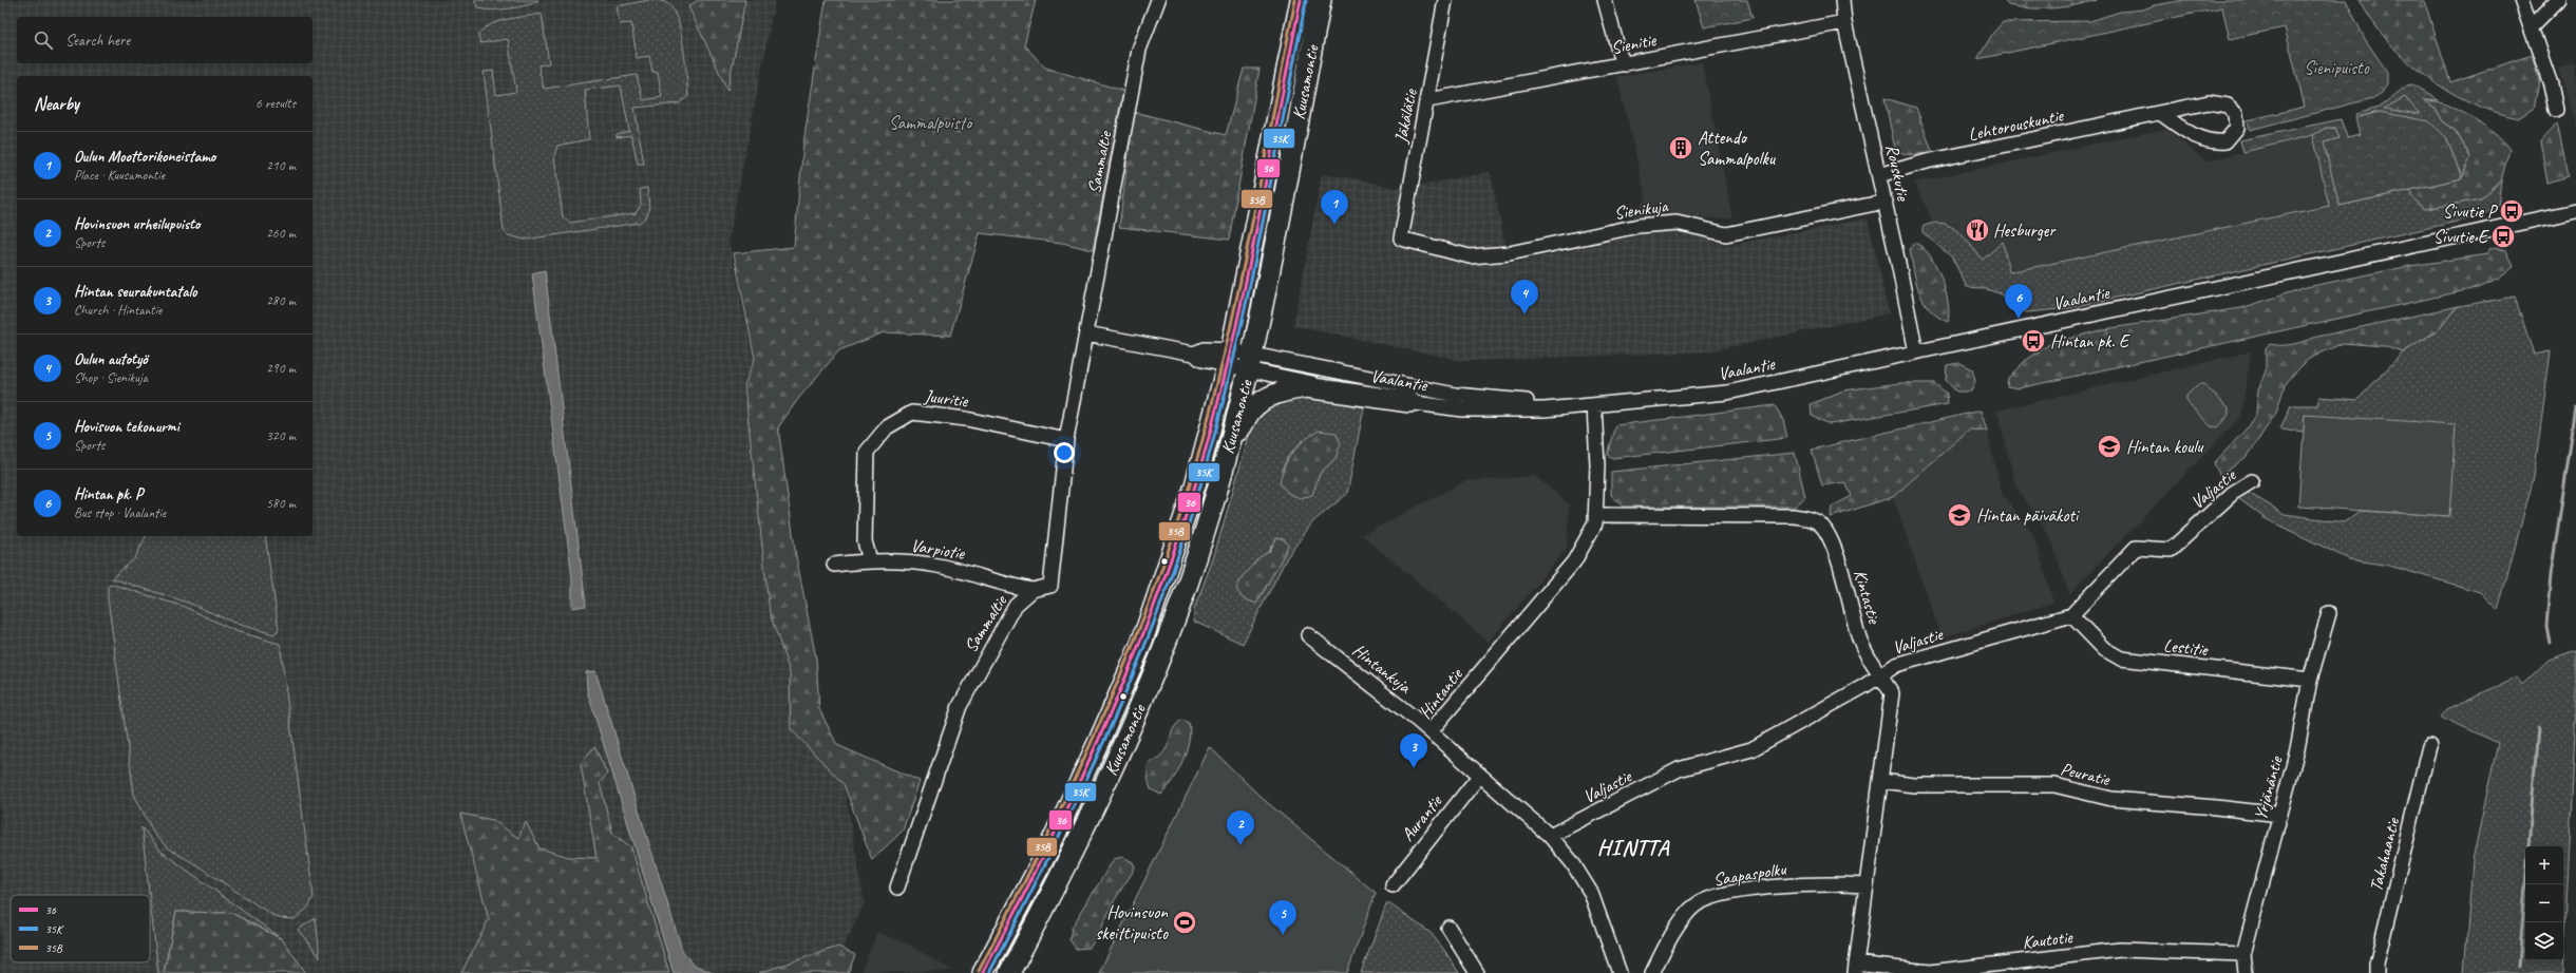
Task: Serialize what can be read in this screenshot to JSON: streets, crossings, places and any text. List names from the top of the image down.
{
  "streets": {
    "highway": ["Kuusamontie"],
    "street": [
      "Sienitie",
      "Jäkälätie",
      "Lehtorouskuntie",
      "Sammaltie",
      "Rouskutie",
      "Sienikuja",
      "Vaalantie",
      "Juuritie",
      "Valjastie",
      "Varpiotie",
      "Kintastie",
      "Lestitie",
      "Hintankuja",
      "Hintantie",
      "Peuratie",
      "Yrjänäntie",
      "Aurantie",
      "Takahaantie",
      "Saapaspolku",
      "Kautotie"
    ]
  },
  "crossings": [
    ["Sienitie", "Jäkälätie"],
    ["Sienitie", "Rouskutie"],
    ["Kuusamontie", "Vaalantie"],
    ["Jäkälätie", "Sienikuja"],
    ["Lehtorouskuntie", "Rouskutie"],
    ["Sammaltie", "Juuritie"],
    ["Sammaltie", "Varpiotie"],
    ["Rouskutie", "Sienikuja"],
    ["Rouskutie", "Vaalantie"],
    ["Vaalantie", "Hintantie"],
    ["Juuritie", "Varpiotie"],
    ["Valjastie", "Kintastie"],
    ["Valjastie", "Lestitie"],
    ["Valjastie", "Hintantie"],
    ["Kintastie", "Hintantie"],
    ["Kintastie", "Peuratie"],
    ["Kintastie", "Saapaspolku"],
    ["Kintastie", "Kautotie"],
    ["Lestitie", "Yrjänäntie"],
    ["Hintankuja", "Hintantie"],
    ["Hintantie", "Aurantie"],
    ["Peuratie", "Yrjänäntie"],
    ["Yrjänäntie", "Kautotie"]
  ],
  "districts": ["HINTTA"],
  "parks": ["Sienipuisto", "Sammalpuisto"],
  "places": {
    "building": ["Attendo Sammalpolku"],
    "bus stop": ["Sivutie P", "Sivutie E", "Hintan pk. E"],
    "restaurant": ["Hesburger"],
    "school or university": ["Hintan koulu", "Hintan päiväkoti"],
    "sports": ["Hovinsuon skeittipuisto"]
  },
  "lines": ["transit line 36", "transit line 35B", "transit line 35K"],
  "legend": ["36", "35K", "35B"],
  "page": {
    "search": "Search here",
    "heading": ["Nearby", "6 results"],
    "list": [
      {
        "mark": "1",
        "name": "Oulun Moottorikoneistamo",
        "note": "Place · Kuusamontie",
        "value": "210 m"
      },
      {
        "mark": "2",
        "name": "Hovinsuon urheilupuisto",
        "note": "Sports",
        "value": "260 m"
      },
      {
        "mark": "3",
        "name": "Hintan seurakuntatalo",
        "note": "Church · Hintantie",
        "value": "280 m"
      },
      {
        "mark": "4",
        "name": "Oulun autotyö",
        "note": "Shop · Sienikuja",
        "value": "290 m"
      },
      {
        "mark": "5",
        "name": "Hovisuon tekonurmi",
        "note": "Sports",
        "value": "320 m"
      },
      {
        "mark": "6",
        "name": "Hintan pk. P",
        "note": "Bus stop · Vaalantie",
        "value": "580 m"
      }
    ],
    "pins": [
      "1",
      "4",
      "6",
      "3",
      "2",
      "5"
    ],
    "map_buttons": ["+", "−"]
  }
}
